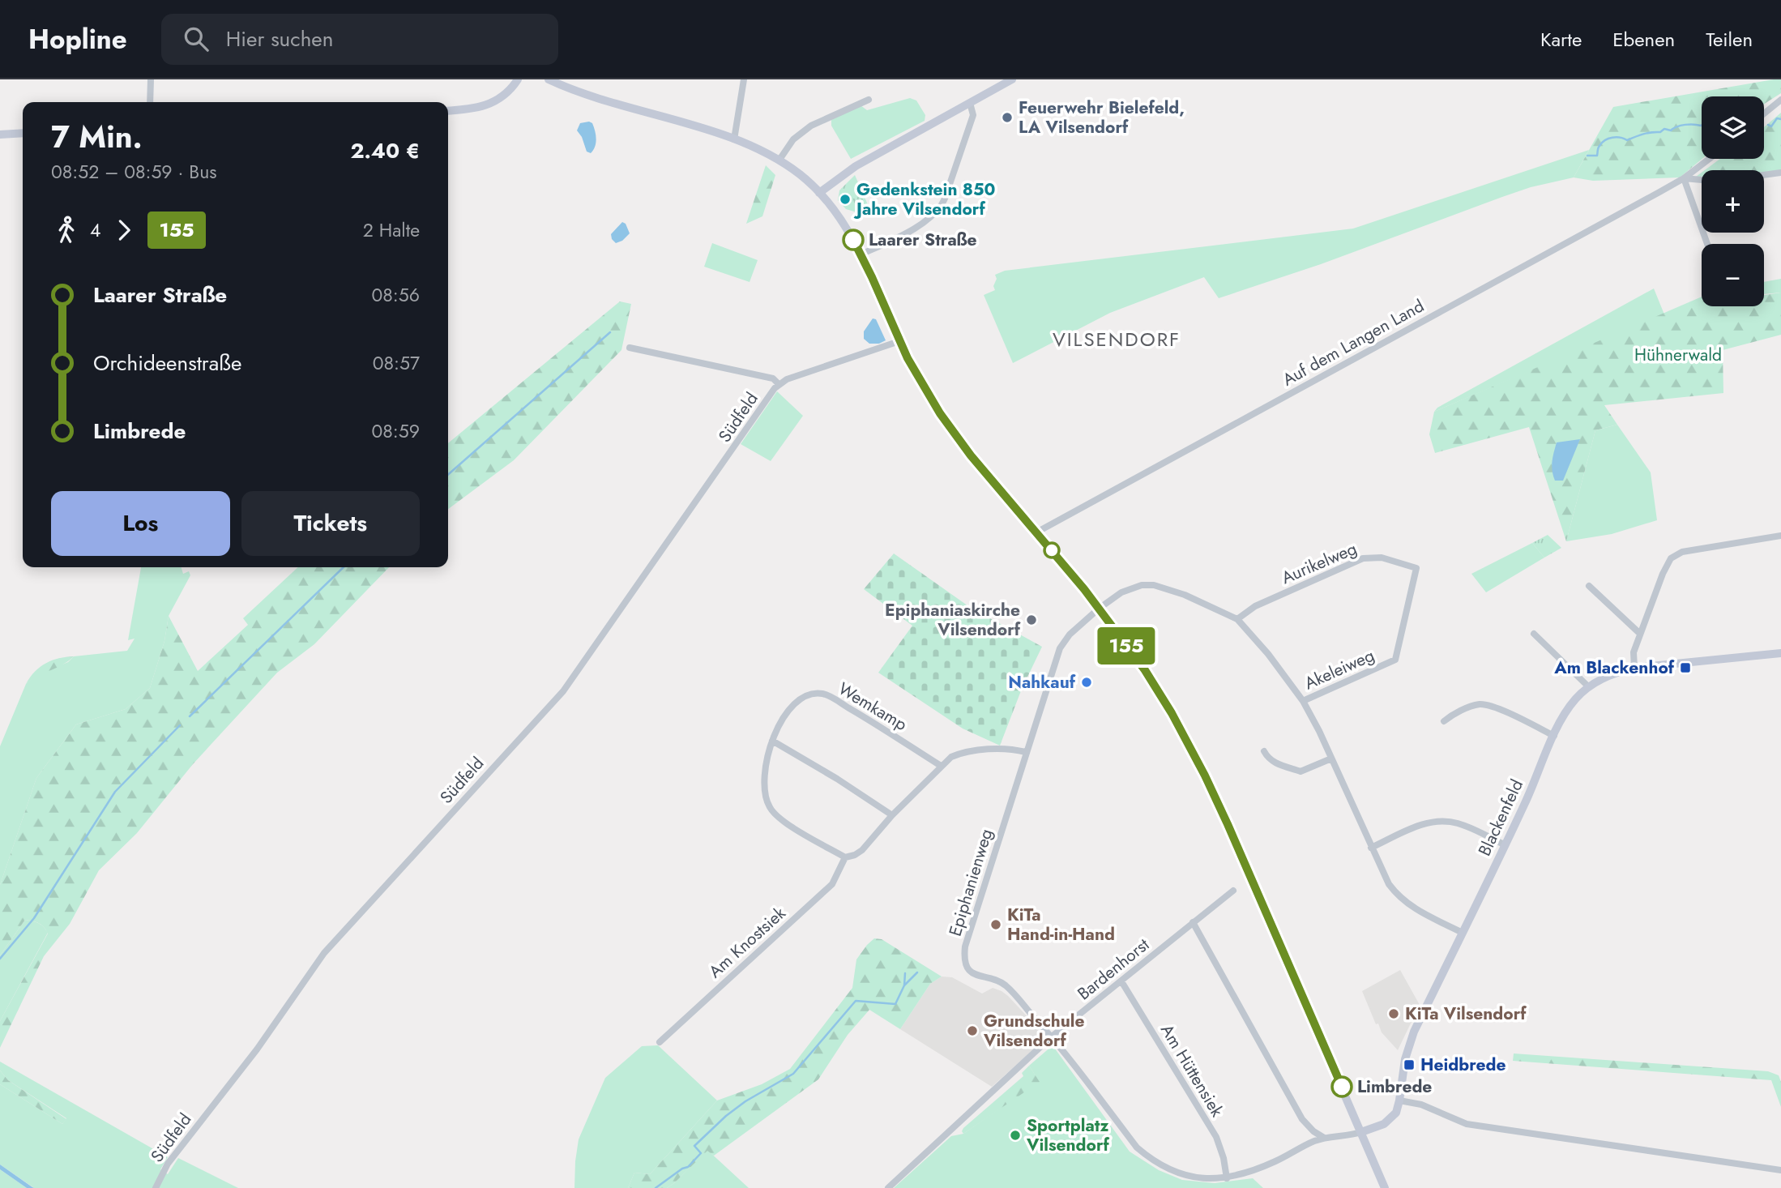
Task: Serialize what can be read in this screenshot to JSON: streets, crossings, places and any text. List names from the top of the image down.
{
  "streets": {
    "main road": ["Blackenfeld"],
    "street": [
      "Auf dem Langen Land",
      "Südfeld",
      "Aurikelweg",
      "Akeleiweg",
      "Wemkamp",
      "Epiphanienweg",
      "Am Knostsiek",
      "Bardenhorst",
      "Am Hüttensiek"
    ]
  },
  "crossings": [
    ["Aurikelweg", "Akeleiweg"],
    ["Aurikelweg", "Epiphanienweg"],
    ["Wemkamp", "Am Knostsiek"],
    ["Blackenfeld", "Epiphanienweg"],
    ["Epiphanienweg", "Bardenhorst"],
    ["Epiphanienweg", "Am Hüttensiek"],
    ["Bardenhorst", "Am Hüttensiek"]
  ],
  "districts": ["VILSENDORF"],
  "parks": ["Hühnerwald"],
  "places": {
    "other": [
      "Feuerwehr Bielefeld, LA Vilsendorf",
      "Gedenkstein 850 Jahre Vilsendorf",
      "Laarer Straße",
      "Epiphaniaskirche Vilsendorf",
      "Nahkauf",
      "KiTa Hand-in-Hand",
      "KiTa Vilsendorf",
      "Grundschule Vilsendorf",
      "Limbrede",
      "Sportplatz Vilsendorf"
    ],
    "transit": ["Am Blackenhof", "Heidbrede"]
  },
  "lines": ["bus line 155"],
  "page": {
    "header": "Hopline",
    "search": "Hier suchen",
    "nav": ["Karte", "Ebenen", "Teilen"],
    "on_map": "155",
    "map_buttons": ["+", "−"],
    "heading": ["7 Min.", "08:52 – 08:59 · Bus", "2.40 €"],
    "legs": ["4", "155", "2 Halte"],
    "list": [
      {
        "name": "Laarer Straße",
        "value": "08:56"
      },
      {
        "name": "Orchideenstraße",
        "value": "08:57"
      },
      {
        "name": "Limbrede",
        "value": "08:59"
      }
    ],
    "buttons": ["Los", "Tickets"]
  }
}
